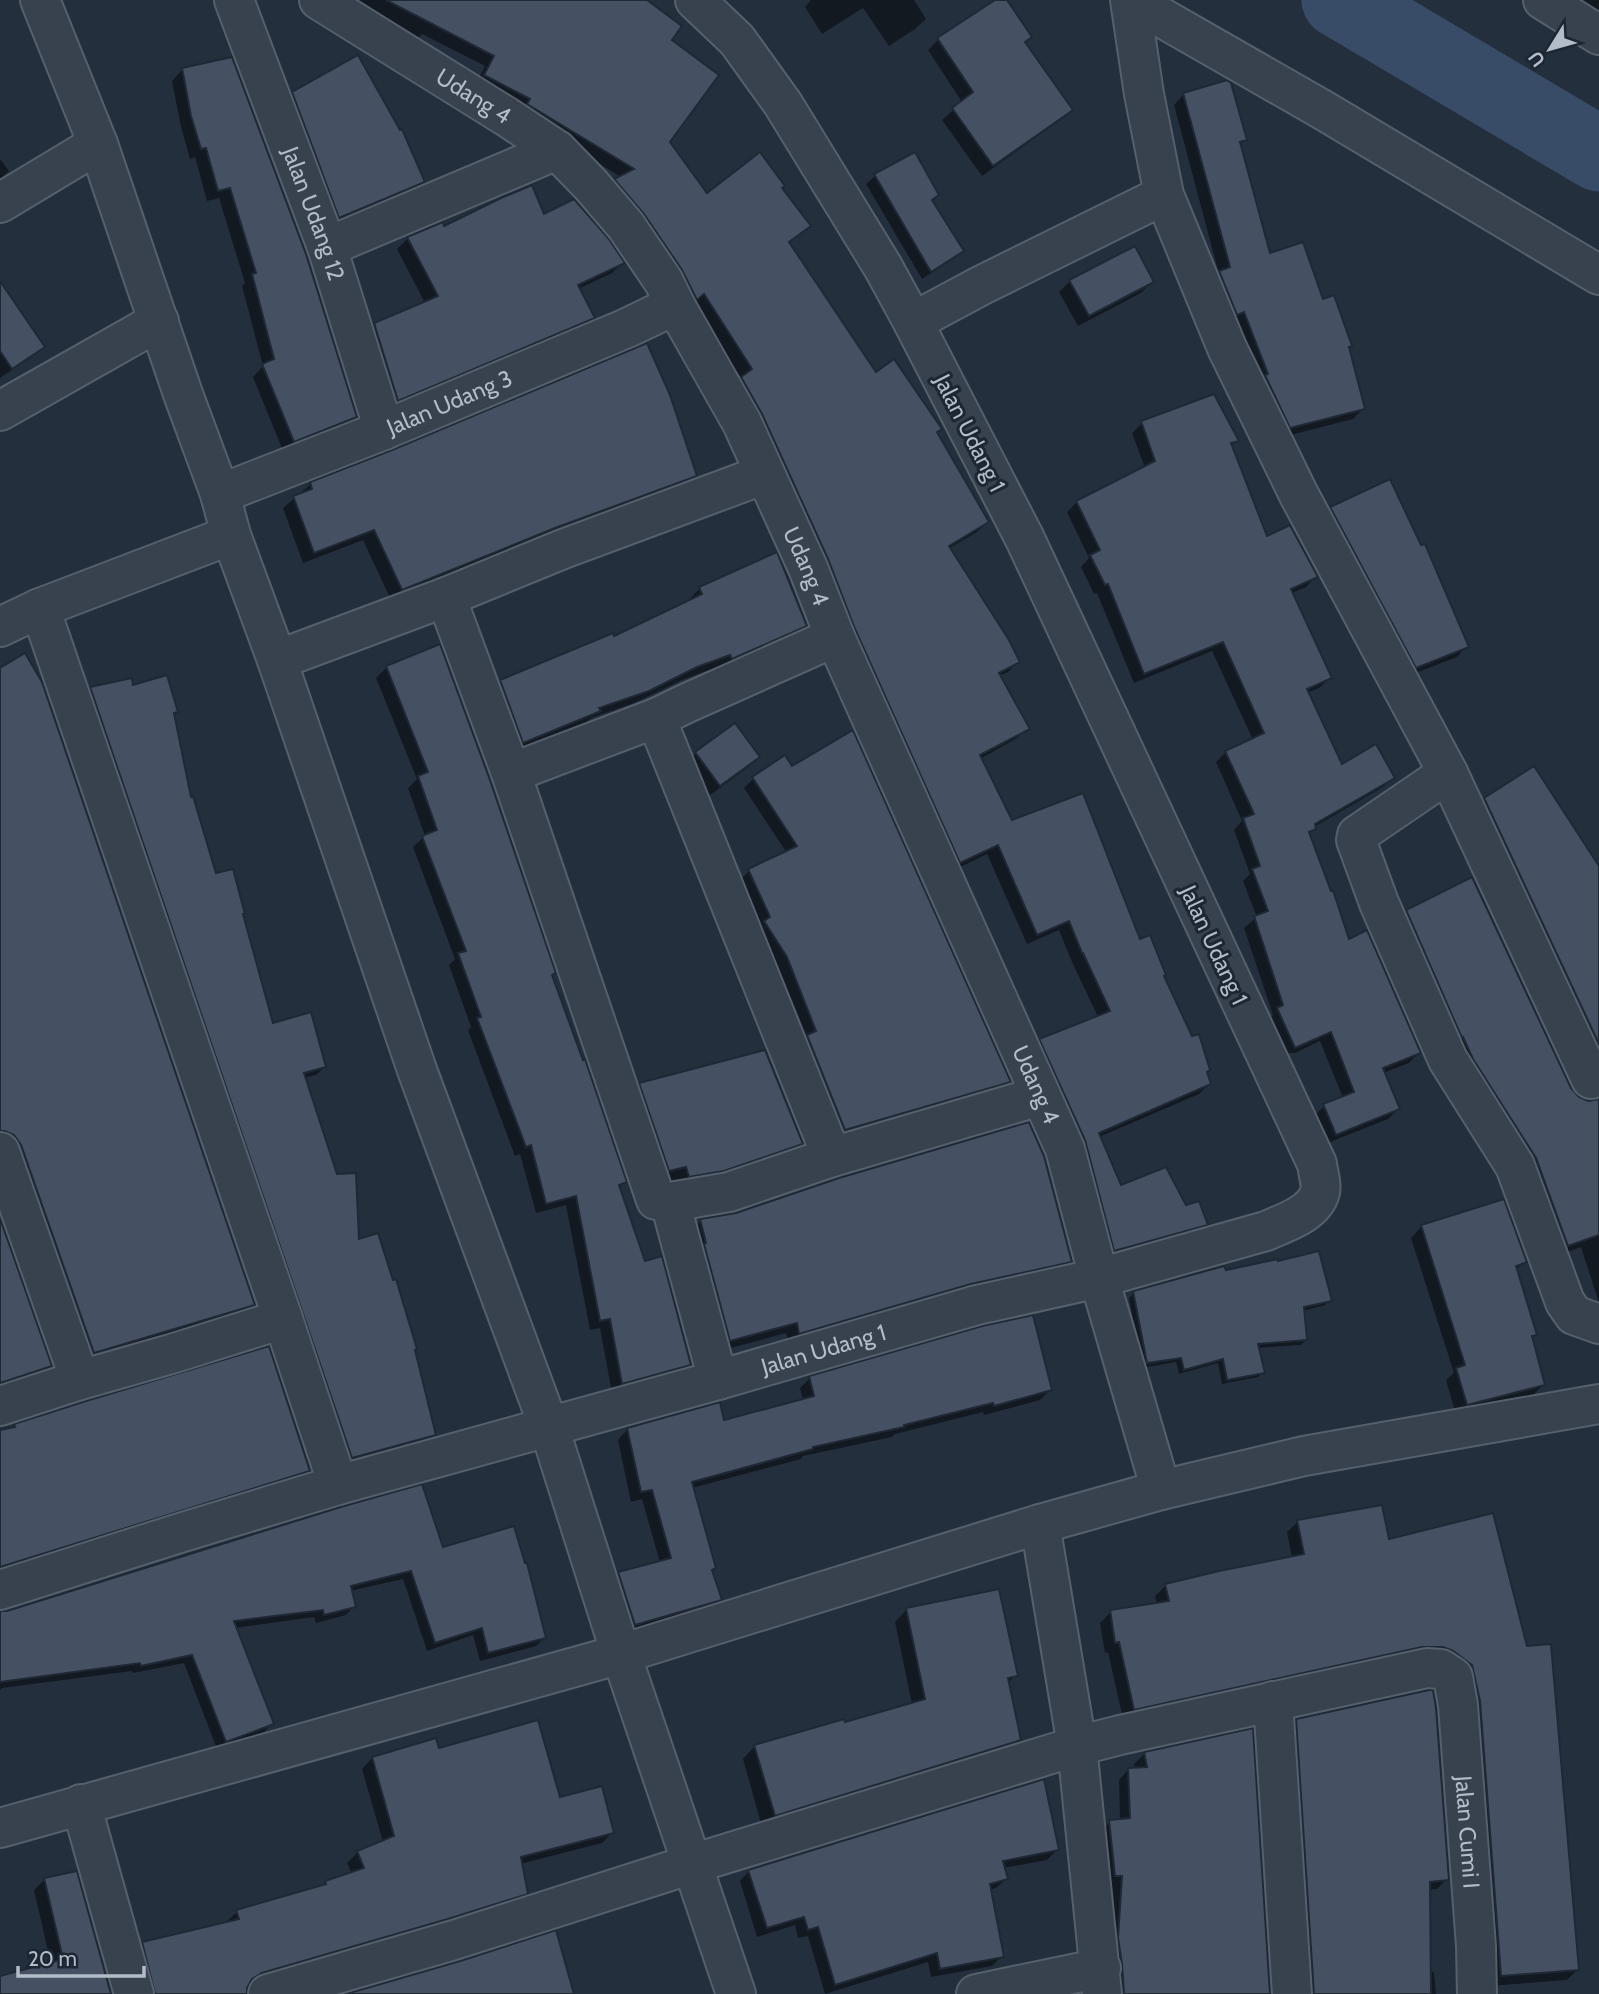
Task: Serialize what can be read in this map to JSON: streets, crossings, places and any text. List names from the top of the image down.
{
  "streets": {
    "street": [
      "Udang 4",
      "Jalan Udang 12",
      "Jalan Udang 3",
      "Jalan Udang 1",
      "Jalan Cumi I"
    ]
  },
  "crossings": [
    ["Udang 4", "Jalan Udang 3"],
    ["Udang 4", "Jalan Udang 1"],
    ["Jalan Udang 12", "Jalan Udang 3"]
  ],
  "scale_bar": "20 m",
  "north": "bottom left"
}
